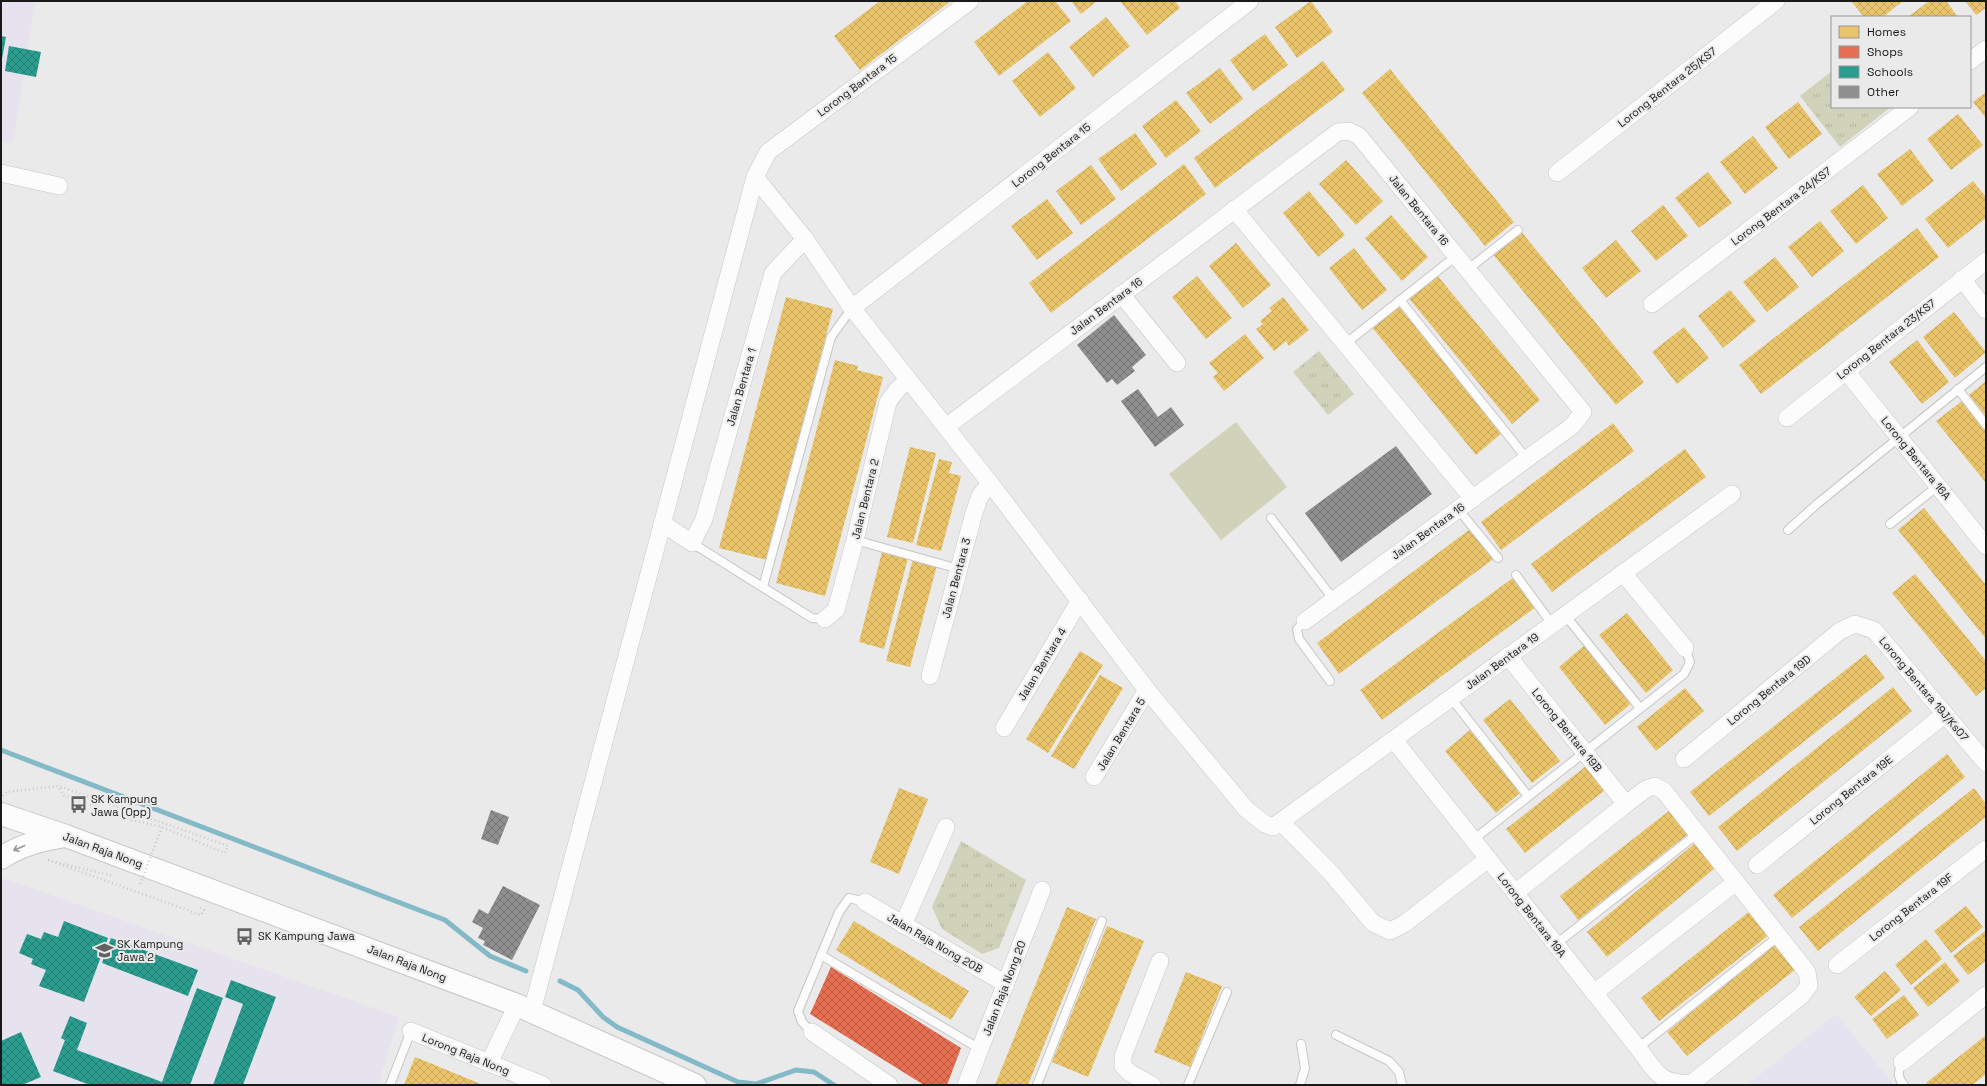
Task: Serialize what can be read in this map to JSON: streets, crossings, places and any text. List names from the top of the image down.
{
  "streets": {
    "main road": ["Jalan Raja Nong"],
    "street": [
      "Lorong Bantara 15",
      "Lorong Bentara 25/KS7",
      "Lorong Bentara 15",
      "Lorong Bentara 24/KS7",
      "Jalan Bentara 16",
      "Lorong Bentara 23/KS7",
      "Jalan Bentara 1",
      "Lorong Bentara 16A",
      "Jalan Bentara 2",
      "Jalan Bentara 3",
      "Jalan Bentara 19",
      "Jalan Bentara 4",
      "Lorong Bentara 19J/Ks07",
      "Lorong Bentara 19D",
      "Lorong Bentara 19B",
      "Jalan Bentara 5",
      "Lorong Bentara 19E",
      "Lorong Bentara 19F",
      "Lorong Bentara 19A",
      "Jalan Raja Nong 20B",
      "Jalan Raja Nong 20",
      "Lorong Raja Nong"
    ]
  },
  "crossings": [
    ["Lorong Bantara 15", "Jalan Raja Nong"],
    ["Lorong Bantara 15", "Lorong Raja Nong"],
    ["Lorong Bentara 23/KS7", "Lorong Bentara 16A"],
    ["Jalan Bentara 19", "Lorong Bentara 19B"],
    ["Jalan Bentara 19", "Lorong Bentara 19A"],
    ["Lorong Bentara 19J/Ks07", "Lorong Bentara 19D"],
    ["Lorong Bentara 19J/Ks07", "Lorong Bentara 19E"],
    ["Jalan Raja Nong 20B", "Jalan Raja Nong 20"]
  ],
  "places": {
    "bus stop": ["SK Kampung Jawa (Opp)", "SK Kampung Jawa"],
    "school or university": ["SK Kampung Jawa 2"]
  },
  "legend": [
    "Homes",
    "Shops",
    "Schools",
    "Other"
  ]
}
